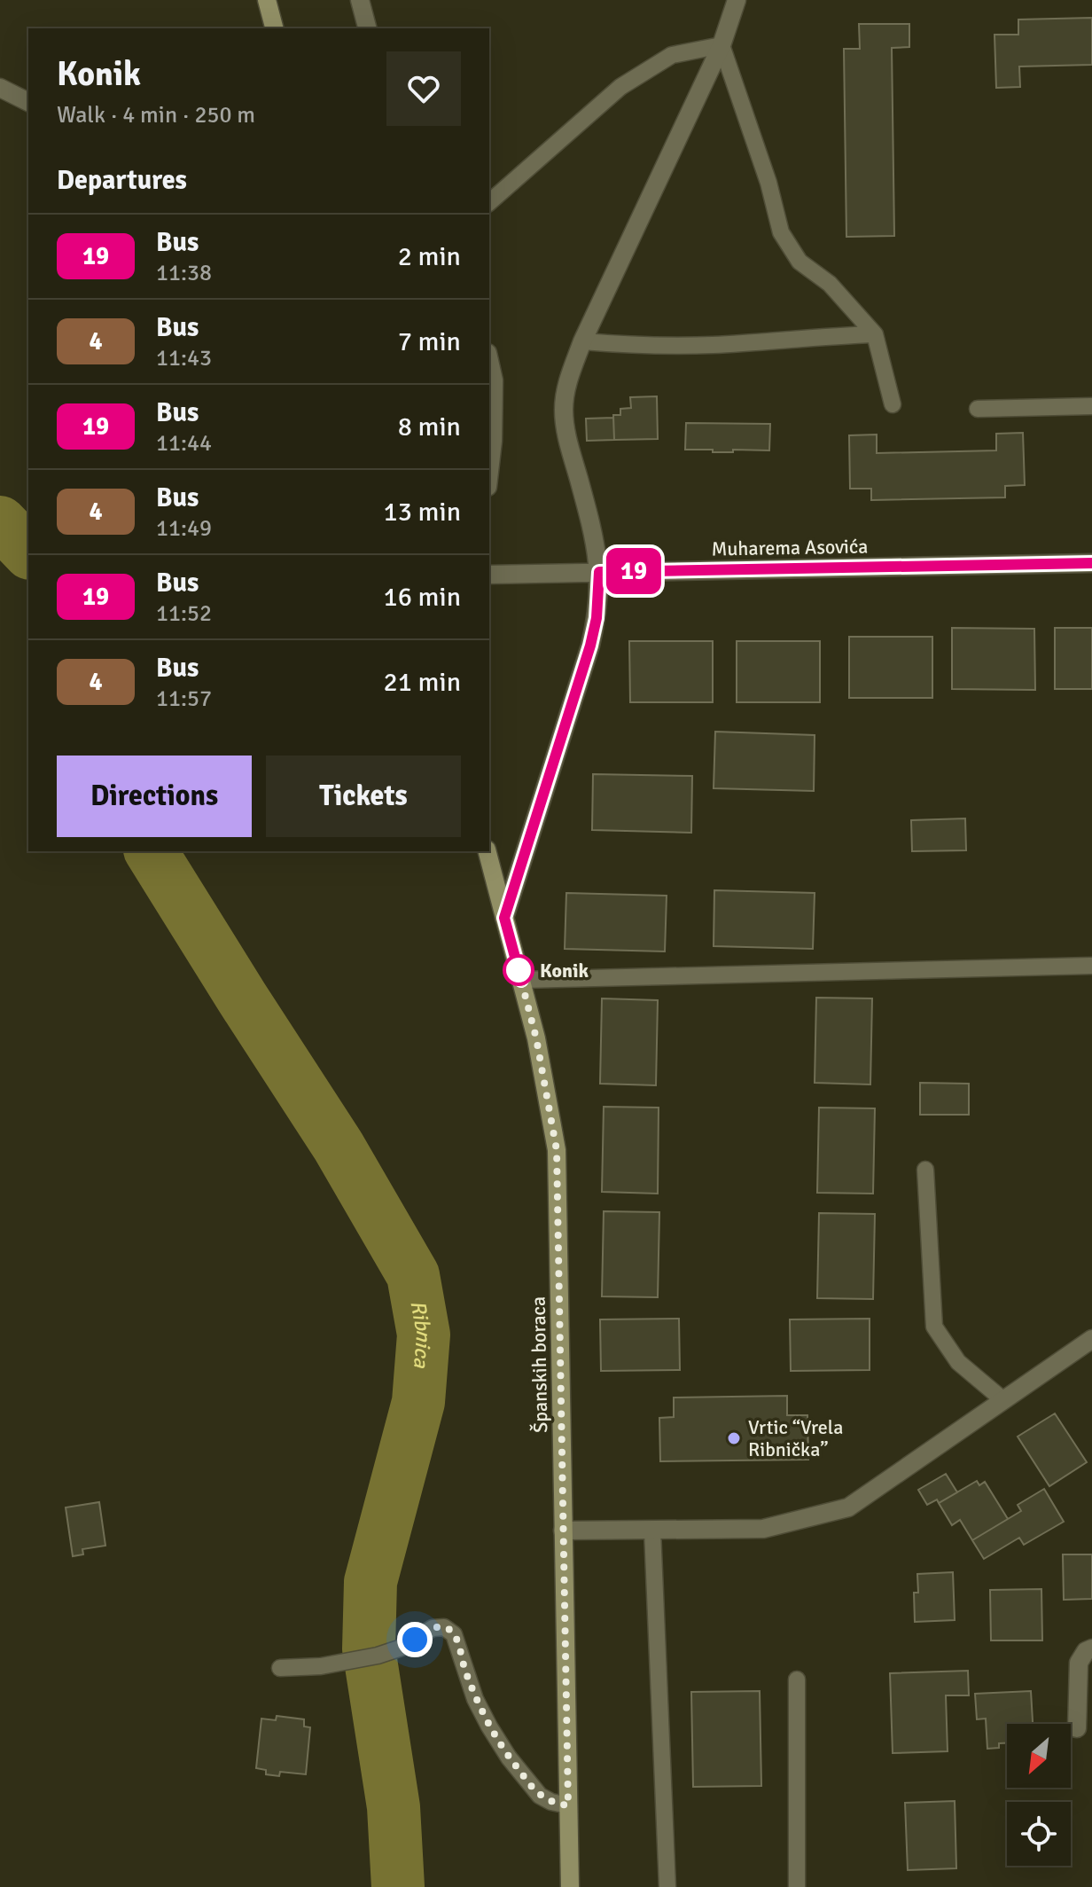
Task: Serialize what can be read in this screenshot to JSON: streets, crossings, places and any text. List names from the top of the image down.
{
  "streets": {
    "main road": ["Španskih boraca"],
    "street": ["Muharema Asovića"]
  },
  "water": ["Ribnica"],
  "places": ["Konik", "Vrtic “Vrela Ribnička”"],
  "lines": ["bus line 19"],
  "north": "bottom left",
  "page": {
    "on_map": "19",
    "heading": [
      ["Konik", "Walk · 4 min · 250 m"],
      "Departures"
    ],
    "list": [
      {
        "mark": "19",
        "name": "Bus",
        "note": "11:38",
        "value": "2 min"
      },
      {
        "mark": "4",
        "name": "Bus",
        "note": "11:43",
        "value": "7 min"
      },
      {
        "mark": "19",
        "name": "Bus",
        "note": "11:44",
        "value": "8 min"
      },
      {
        "mark": "4",
        "name": "Bus",
        "note": "11:49",
        "value": "13 min"
      },
      {
        "mark": "19",
        "name": "Bus",
        "note": "11:52",
        "value": "16 min"
      },
      {
        "mark": "4",
        "name": "Bus",
        "note": "11:57",
        "value": "21 min"
      }
    ],
    "buttons": ["Directions", "Tickets"]
  }
}
